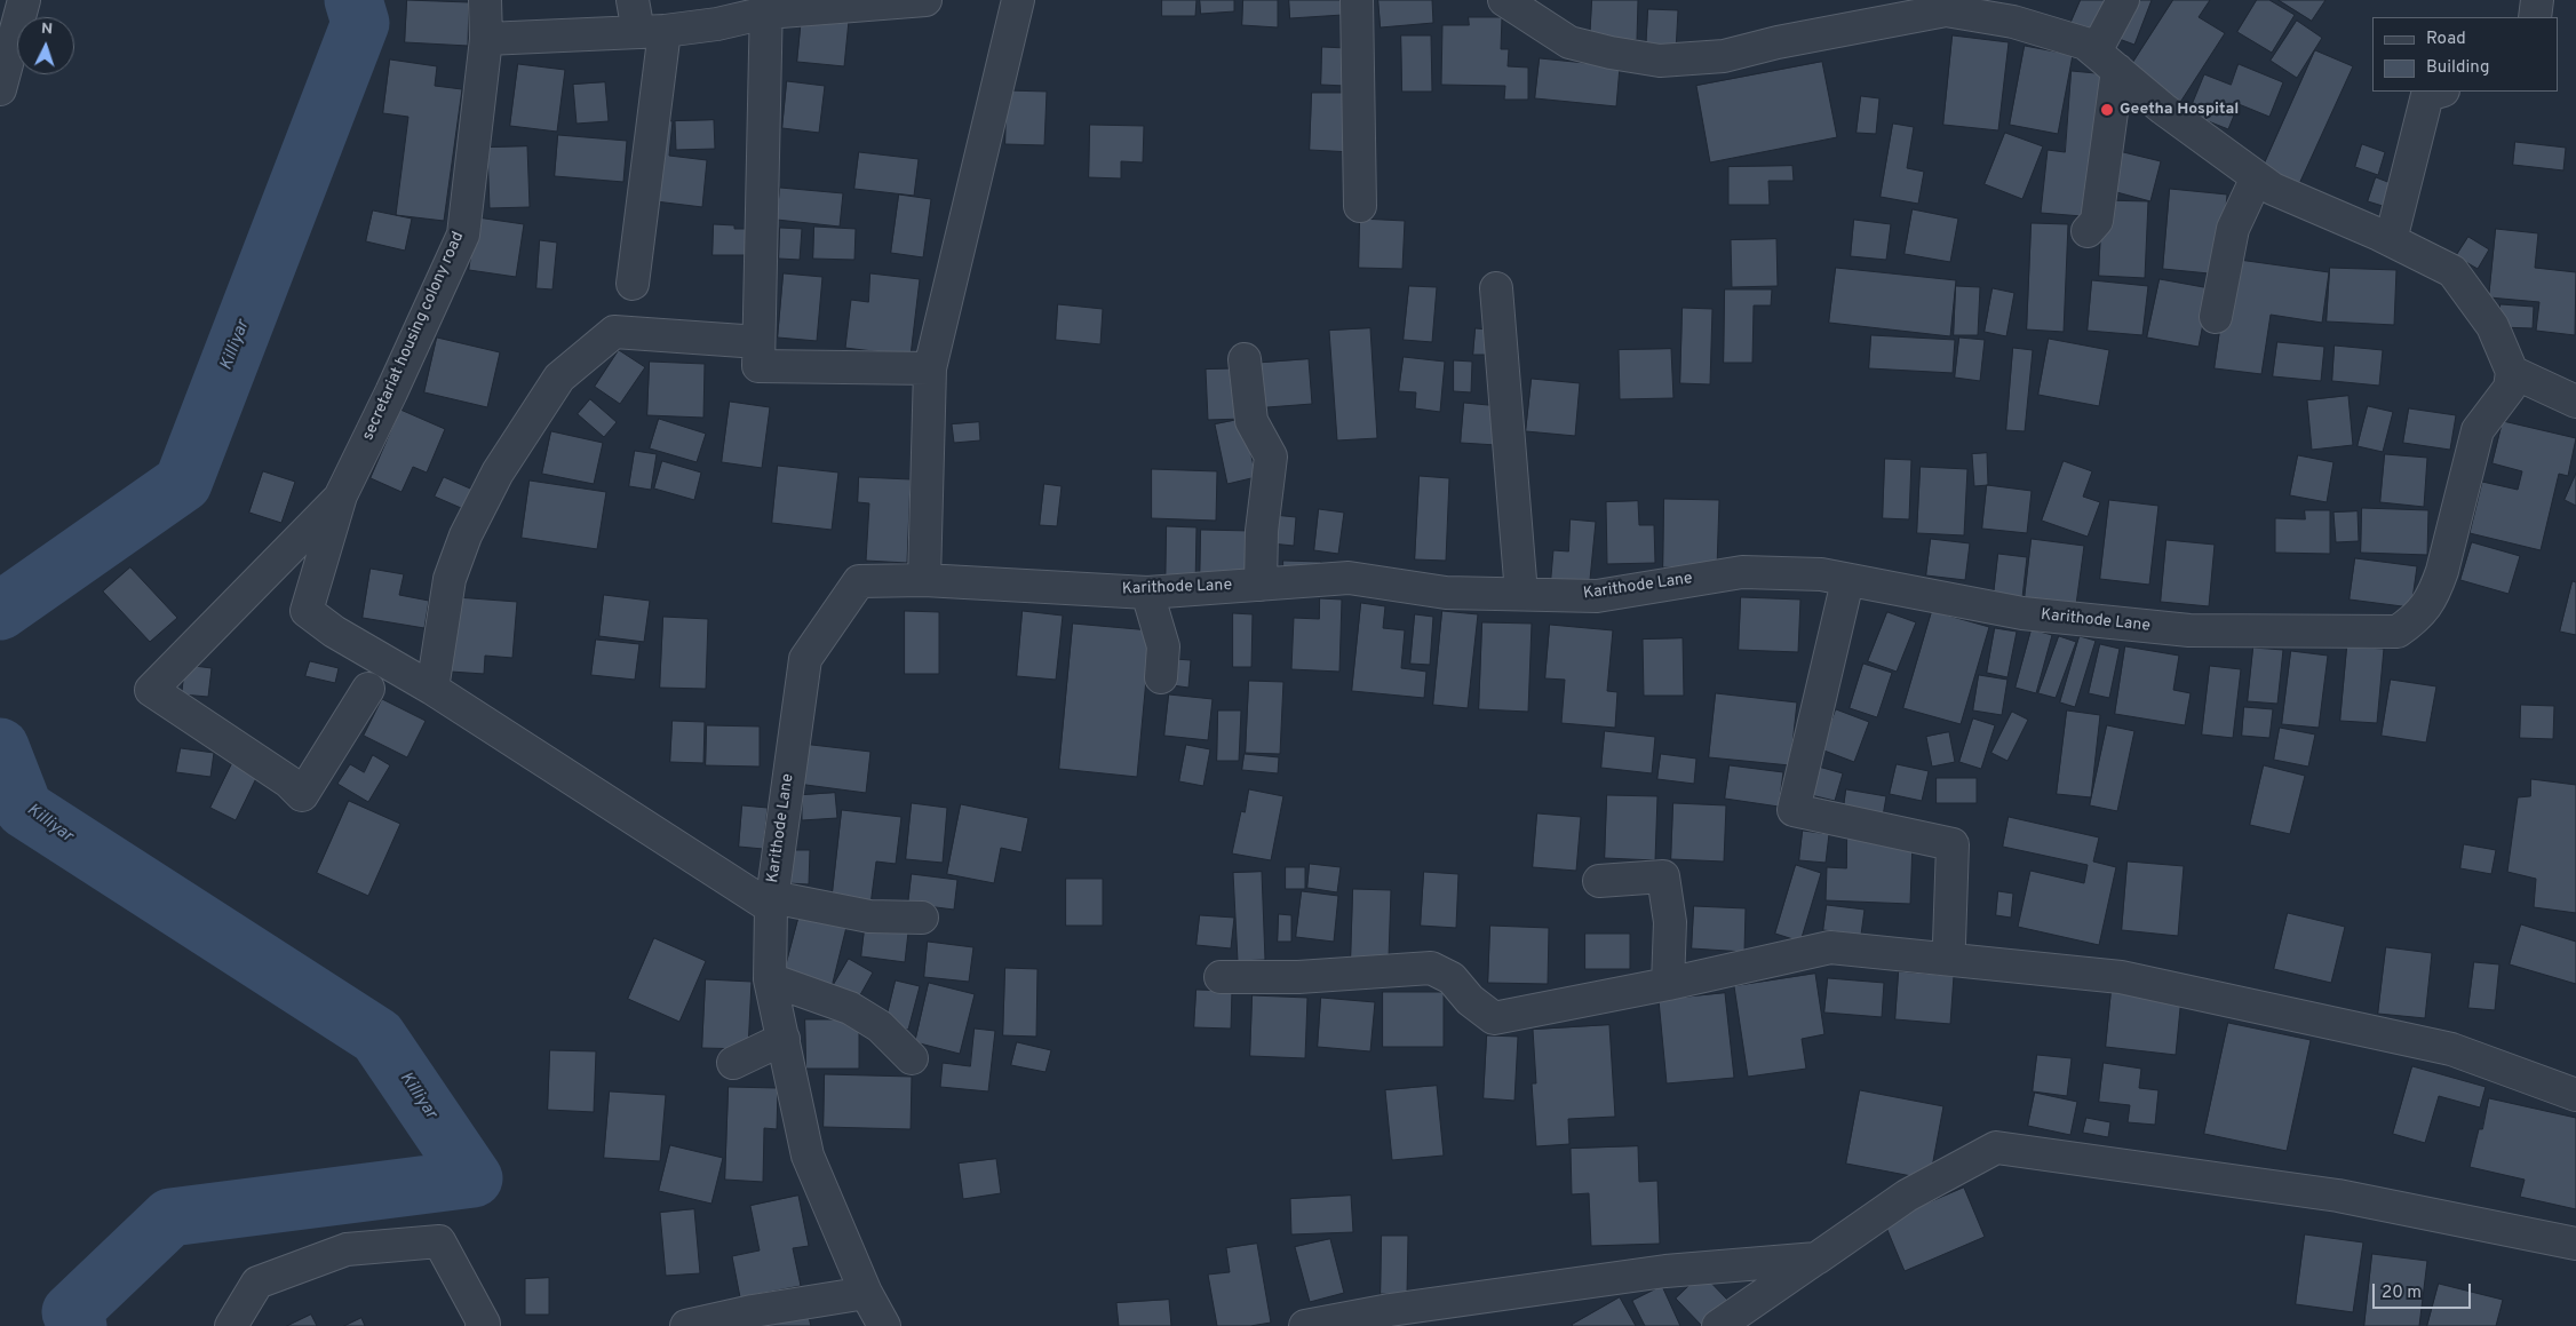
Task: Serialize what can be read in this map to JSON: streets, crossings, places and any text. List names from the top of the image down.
{
  "streets": {
    "street": ["secretariat housing colony road", "Karithode Lane"]
  },
  "crossings": [
    ["secretariat housing colony road", "Karithode Lane"]
  ],
  "water": ["Killiyar"],
  "places": ["Geetha Hospital"],
  "legend": ["Road", "Building"],
  "scale_bar": "20 m",
  "north": "top"
}
